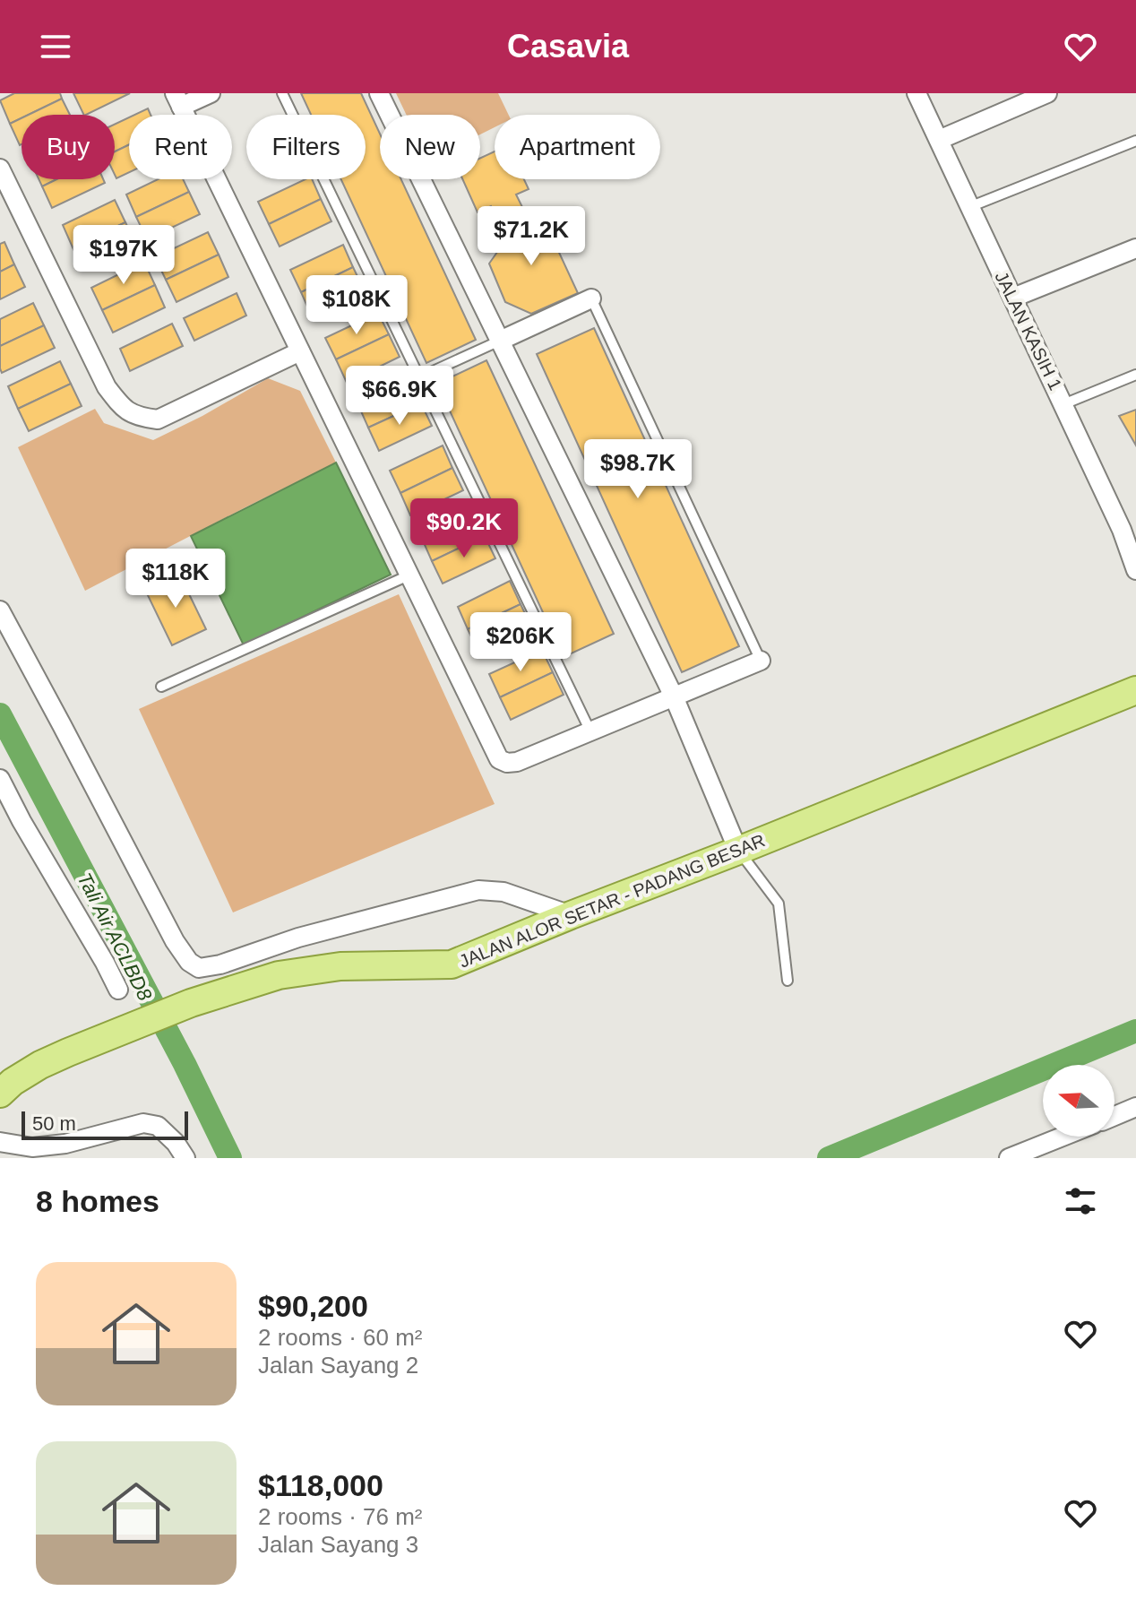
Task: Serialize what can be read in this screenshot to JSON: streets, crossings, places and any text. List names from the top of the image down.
{
  "streets": {
    "main road": ["JALAN ALOR SETAR - PADANG BESAR"],
    "street": ["JALAN KASIH 1"]
  },
  "water": ["Tali Air ACLBD8"],
  "scale_bar": "50 m",
  "north": "left",
  "page": {
    "header": "Casavia",
    "chip": [
      "Buy",
      "Rent",
      "Filters",
      "New",
      "Apartment"
    ],
    "price": [
      "$71.2K",
      "$197K",
      "$108K",
      "$66.9K",
      "$98.7K",
      "$90.2K",
      "$118K",
      "$206K"
    ],
    "scale": "50 m",
    "heading": "8 homes",
    "list": [
      {
        "name": "$90,200",
        "note": "2 rooms · 60 m² · Jalan Sayang 2"
      },
      {
        "name": "$118,000",
        "note": "2 rooms · 76 m² · Jalan Sayang 3"
      }
    ]
  }
}
